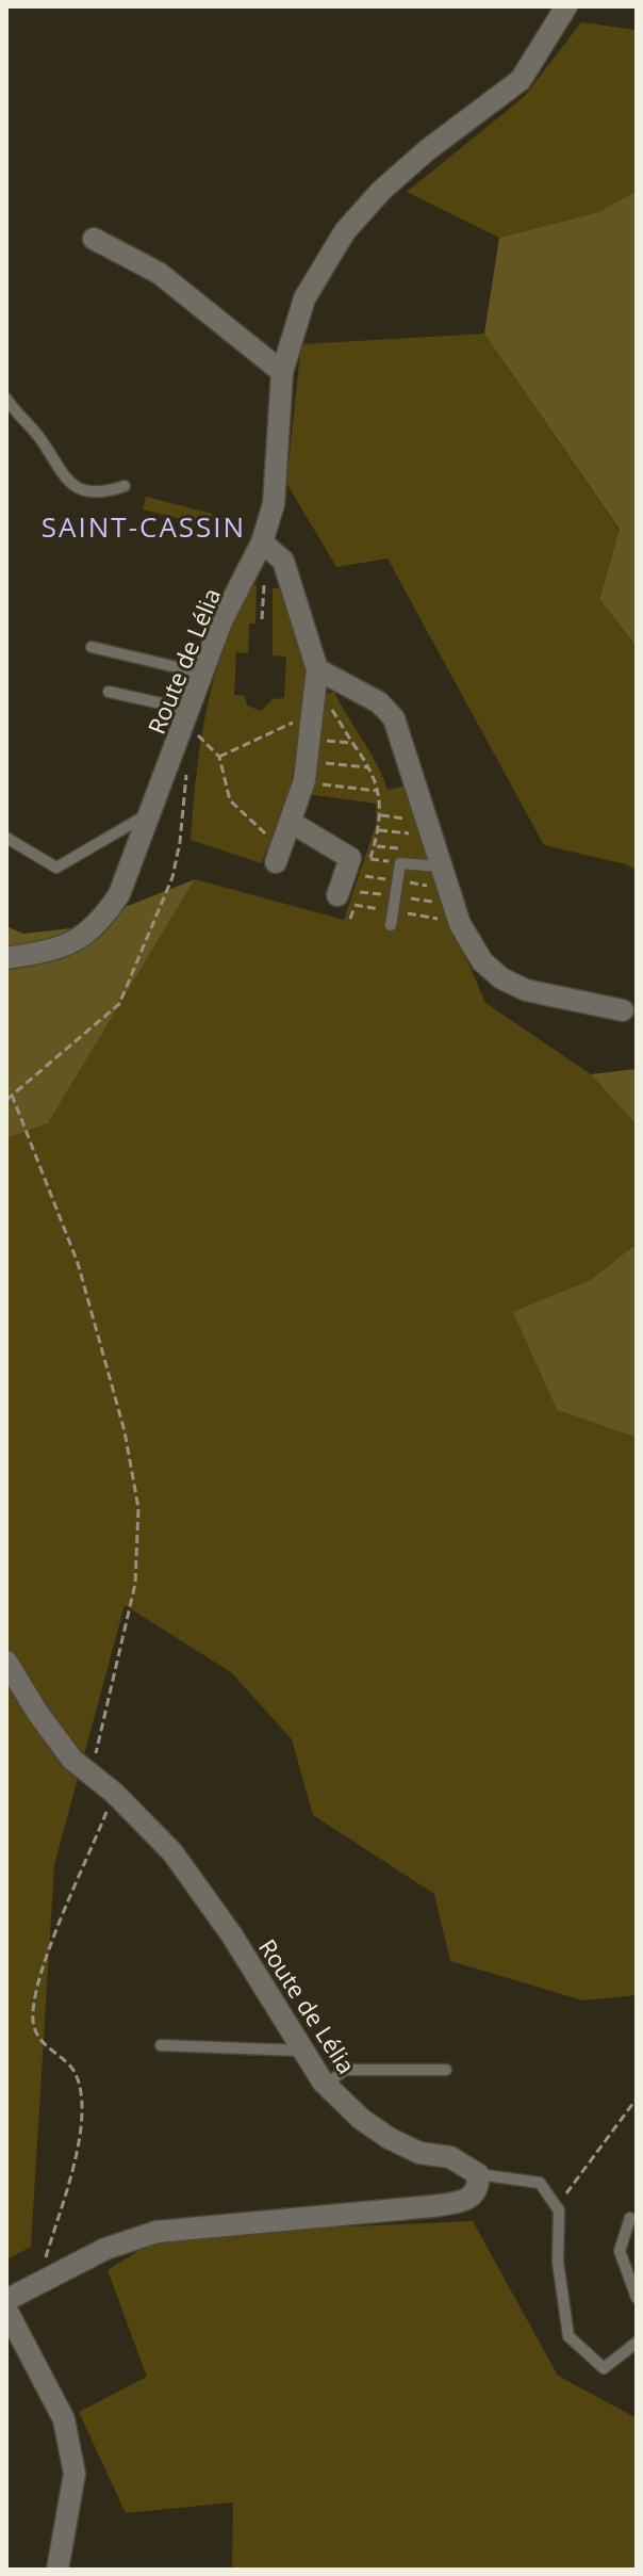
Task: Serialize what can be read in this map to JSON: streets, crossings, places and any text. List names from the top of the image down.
{
  "streets": {
    "street": ["Route de Lélia"]
  },
  "districts": ["SAINT-CASSIN"]
}
